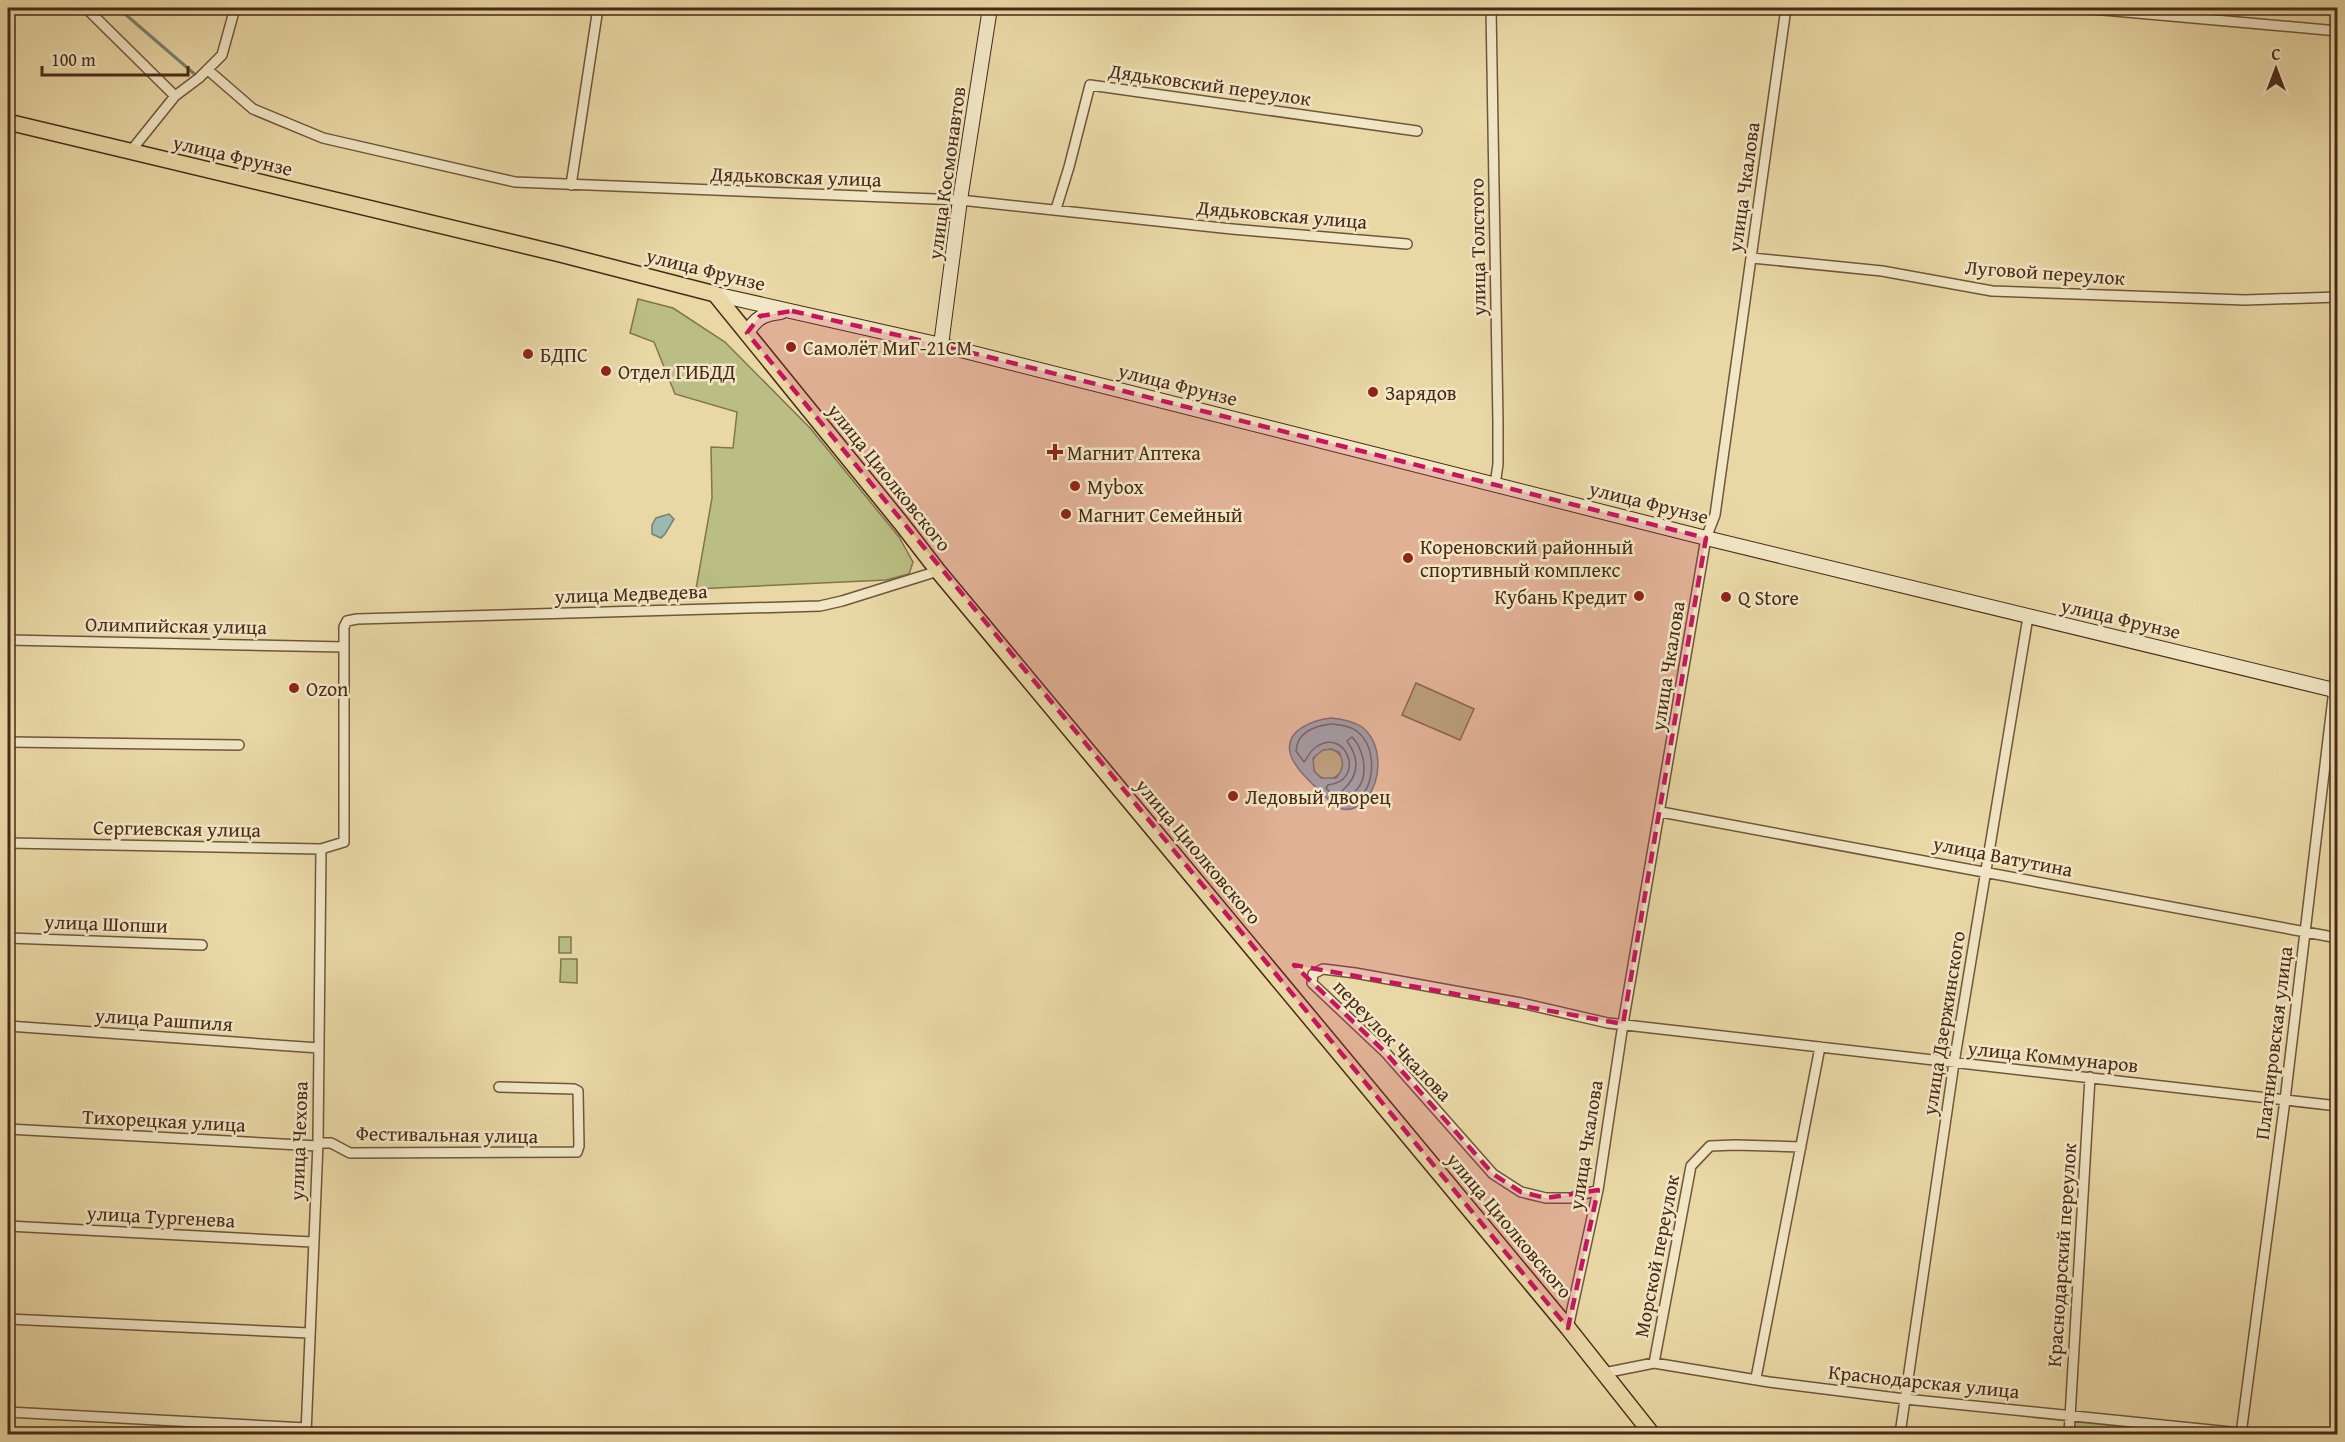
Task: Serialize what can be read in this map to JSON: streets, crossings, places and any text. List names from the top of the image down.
{
  "streets": {
    "main road": ["улица Фрунзе", "улица Космонавтов", "улица Циолковского"],
    "street": [
      "Дядьковский переулок",
      "Дядьковская улица",
      "улица Чкалова",
      "улица Толстого",
      "Луговой переулок",
      "улица Медведева",
      "Олимпийская улица",
      "Сергиевская улица",
      "улица Ватутина",
      "улица Шопши",
      "улица Рашпиля",
      "улица Дзержинского",
      "переулок Чкалова",
      "Платнировская улица",
      "улица Коммунаров",
      "Тихорецкая улица",
      "Фестивальная улица",
      "улица Чехова",
      "улица Тургенева",
      "Краснодарский переулок",
      "Морской переулок",
      "Краснодарская улица"
    ]
  },
  "crossings": [
    ["Дядьковский переулок", "Дядьковская улица"],
    ["улица Фрунзе", "улица Космонавтов"],
    ["улица Фрунзе", "улица Чкалова"],
    ["улица Фрунзе", "улица Толстого"],
    ["улица Фрунзе", "улица Циолковского"],
    ["улица Фрунзе", "улица Дзержинского"],
    ["улица Фрунзе", "Платнировская улица"],
    ["улица Космонавтов", "Дядьковская улица"],
    ["улица Чкалова", "Луговой переулок"],
    ["улица Чкалова", "улица Циолковского"],
    ["улица Чкалова", "улица Ватутина"],
    ["улица Чкалова", "переулок Чкалова"],
    ["улица Чкалова", "улица Коммунаров"],
    ["улица Циолковского", "улица Медведева"],
    ["улица Циолковского", "Краснодарская улица"],
    ["улица Медведева", "Олимпийская улица"],
    ["улица Медведева", "Сергиевская улица"],
    ["Олимпийская улица", "Сергиевская улица"],
    ["Сергиевская улица", "улица Чехова"],
    ["улица Ватутина", "улица Дзержинского"],
    ["улица Ватутина", "Платнировская улица"],
    ["улица Рашпиля", "улица Чехова"],
    ["улица Дзержинского", "улица Коммунаров"],
    ["улица Дзержинского", "Краснодарская улица"],
    ["переулок Чкалова", "улица Коммунаров"],
    ["Платнировская улица", "улица Коммунаров"],
    ["Платнировская улица", "Краснодарская улица"],
    ["улица Коммунаров", "Краснодарский переулок"],
    ["Тихорецкая улица", "Фестивальная улица"],
    ["Тихорецкая улица", "улица Чехова"],
    ["Фестивальная улица", "улица Чехова"],
    ["улица Чехова", "улица Тургенева"],
    ["Краснодарский переулок", "Краснодарская улица"],
    ["Морской переулок", "Краснодарская улица"]
  ],
  "places": {
    "other": [
      "Самолёт МиГ-21СМ",
      "БДПС",
      "Отдел ГИБДД",
      "Зарядов",
      "Mybox",
      "Магнит Семейный",
      "Кореновский районный спортивный комплекс",
      "Кубань Кредит",
      "Q Store",
      "Ozon",
      "Ледовый дворец"
    ],
    "health": ["Магнит Аптека"]
  },
  "scale_bar": "100 m",
  "north": "top"
}
